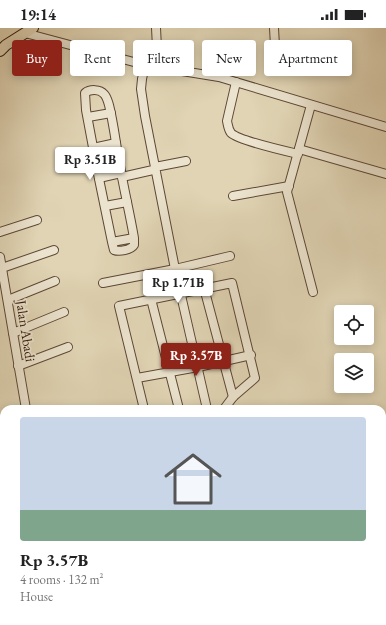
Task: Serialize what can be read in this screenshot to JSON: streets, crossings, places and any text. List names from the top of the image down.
{
  "streets": {
    "street": ["Jalan Abadi"]
  },
  "page": {
    "status": "19:14",
    "chip": [
      "Buy",
      "Rent",
      "Filters",
      "New",
      "Apartment"
    ],
    "price": ["Rp 3.51B", "Rp 1.71B", "Rp 3.57B"],
    "list": [
      {
        "name": "Rp 3.57B",
        "note": "4 rooms · 132 m² · House"
      }
    ]
  }
}
